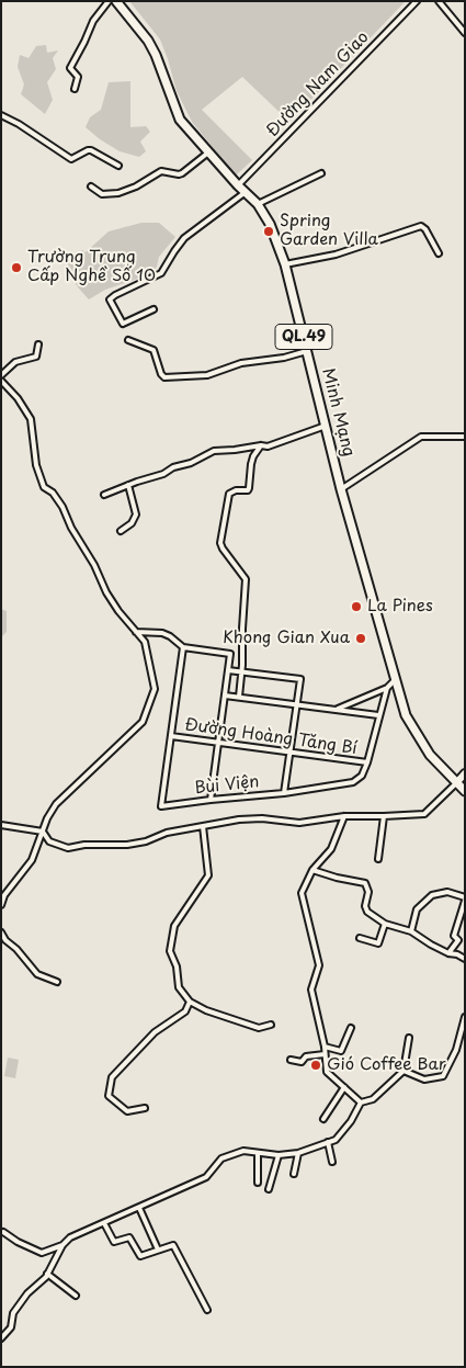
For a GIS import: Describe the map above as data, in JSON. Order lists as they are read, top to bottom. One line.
{"streets":{"highway":["QL.49","Minh Mạng"],"street":["Đường Nam Giao","Đường Hoàng Tăng Bí","Bùi Viện"]},"crossings":[["Đường Nam Giao","Minh Mạng"],["QL.49","Minh Mạng"],["Đường Hoàng Tăng Bí","Bùi Viện"]],"places":["Spring Garden Villa","Trường Trung Cấp Nghề Số 10","La Pines","Khong Gian Xua","Gió Coffee Bar"]}
